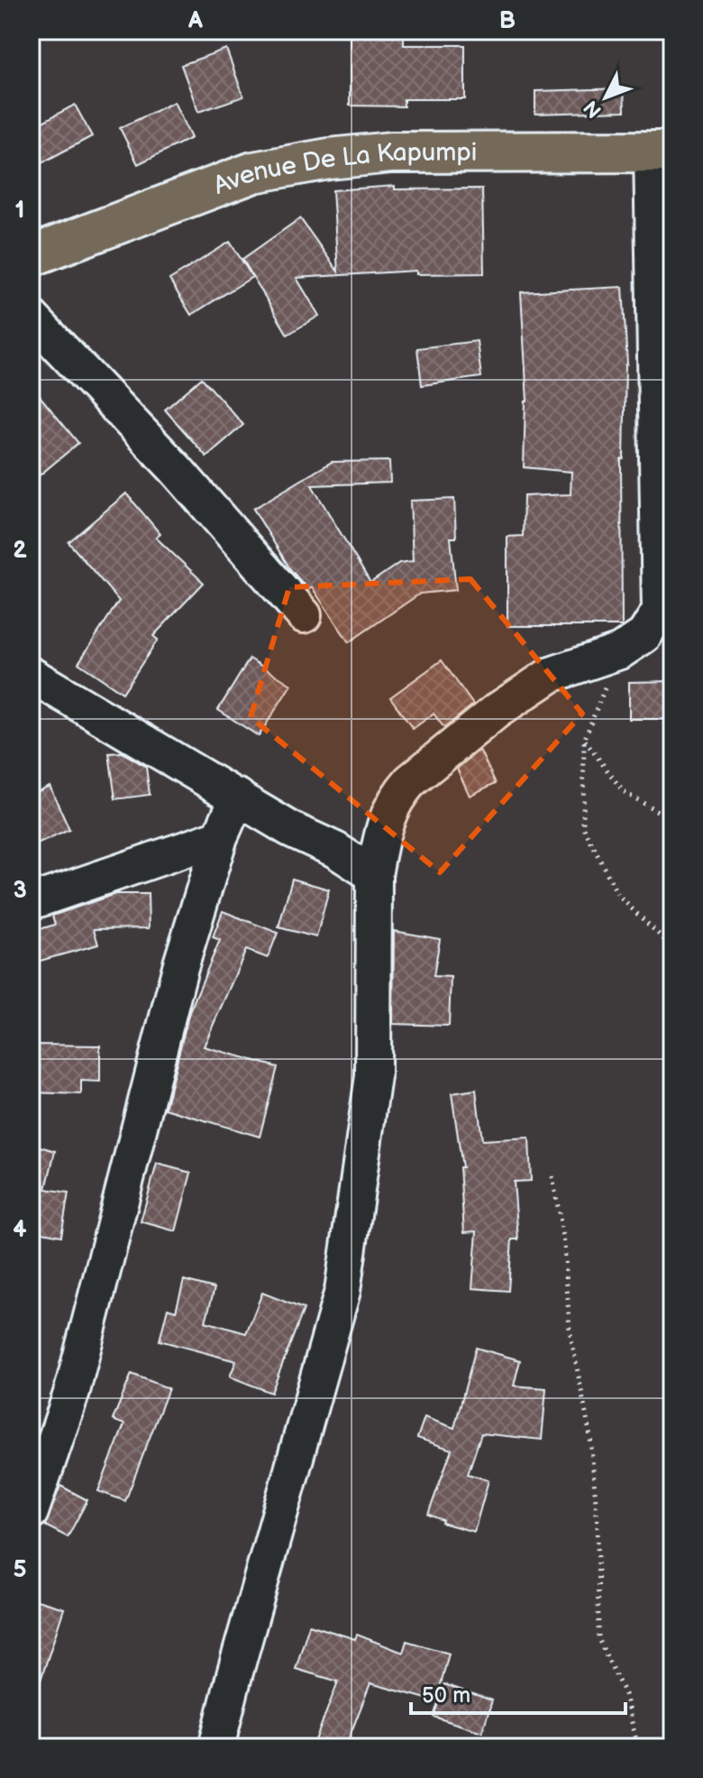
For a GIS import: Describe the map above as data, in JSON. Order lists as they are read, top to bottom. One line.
{"streets":{"main road":["Avenue De La Kapumpi"]},"scale_bar":"50 m","north":"bottom left","grid":{"columns":["A","B"],"rows":["1","2","3","4","5"]}}
